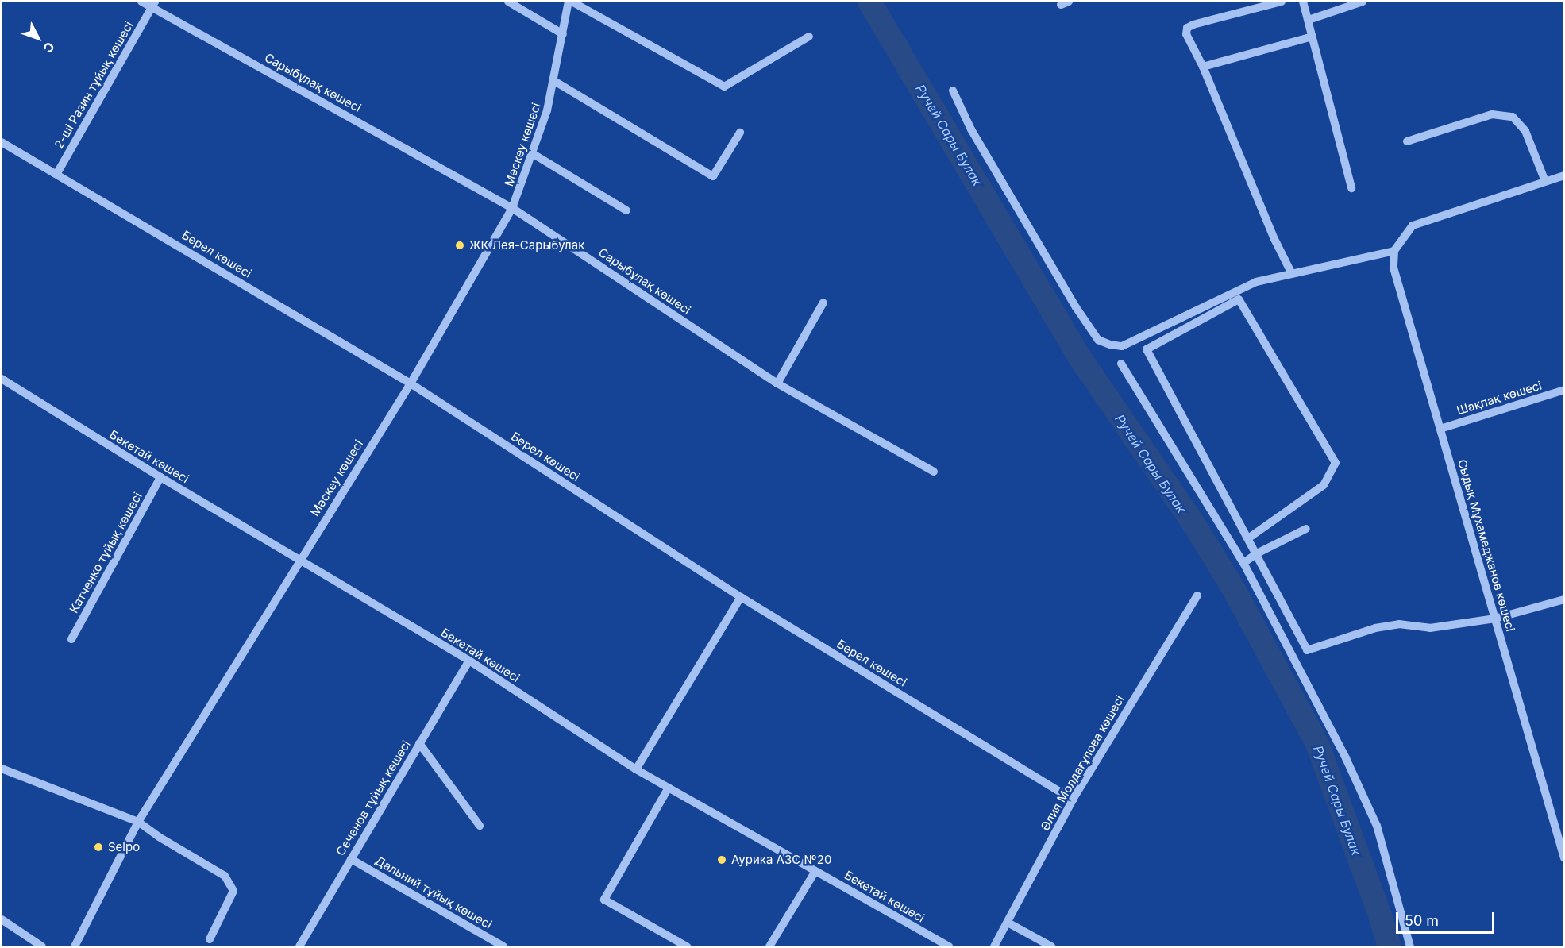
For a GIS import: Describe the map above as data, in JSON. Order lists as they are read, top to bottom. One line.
{"streets":{"street":["Сарыбұлақ көшесі","2-ші Разин тұйық көшесі","Мәскеу көшесі","Берел көшесі","Шақпақ көшесі","Бекетай көшесі","Сыдық Мұхамеджанов көшесі","Катченко тұйық көшесі","Әлия Молдағұлова көшесі","Сеченов тұйық көшесі","Дальний тұйық көшесі"]},"crossings":[["Сарыбұлақ көшесі","2-ші Разин тұйық көшесі"],["Сарыбұлақ көшесі","Мәскеу көшесі"],["2-ші Разин тұйық көшесі","Берел көшесі"],["Мәскеу көшесі","Берел көшесі"],["Мәскеу көшесі","Бекетай көшесі"],["Берел көшесі","Әлия Молдағұлова көшесі"],["Шақпақ көшесі","Сыдық Мұхамеджанов көшесі"],["Бекетай көшесі","Катченко тұйық көшесі"],["Бекетай көшесі","Сеченов тұйық көшесі"],["Сеченов тұйық көшесі","Дальний тұйық көшесі"]],"water":["Ручей Сары Булак"],"places":["ЖК Лея-Сарыбулак","Selpo","Аурика АЗС №20"],"scale_bar":"50 m","north":"bottom right"}
